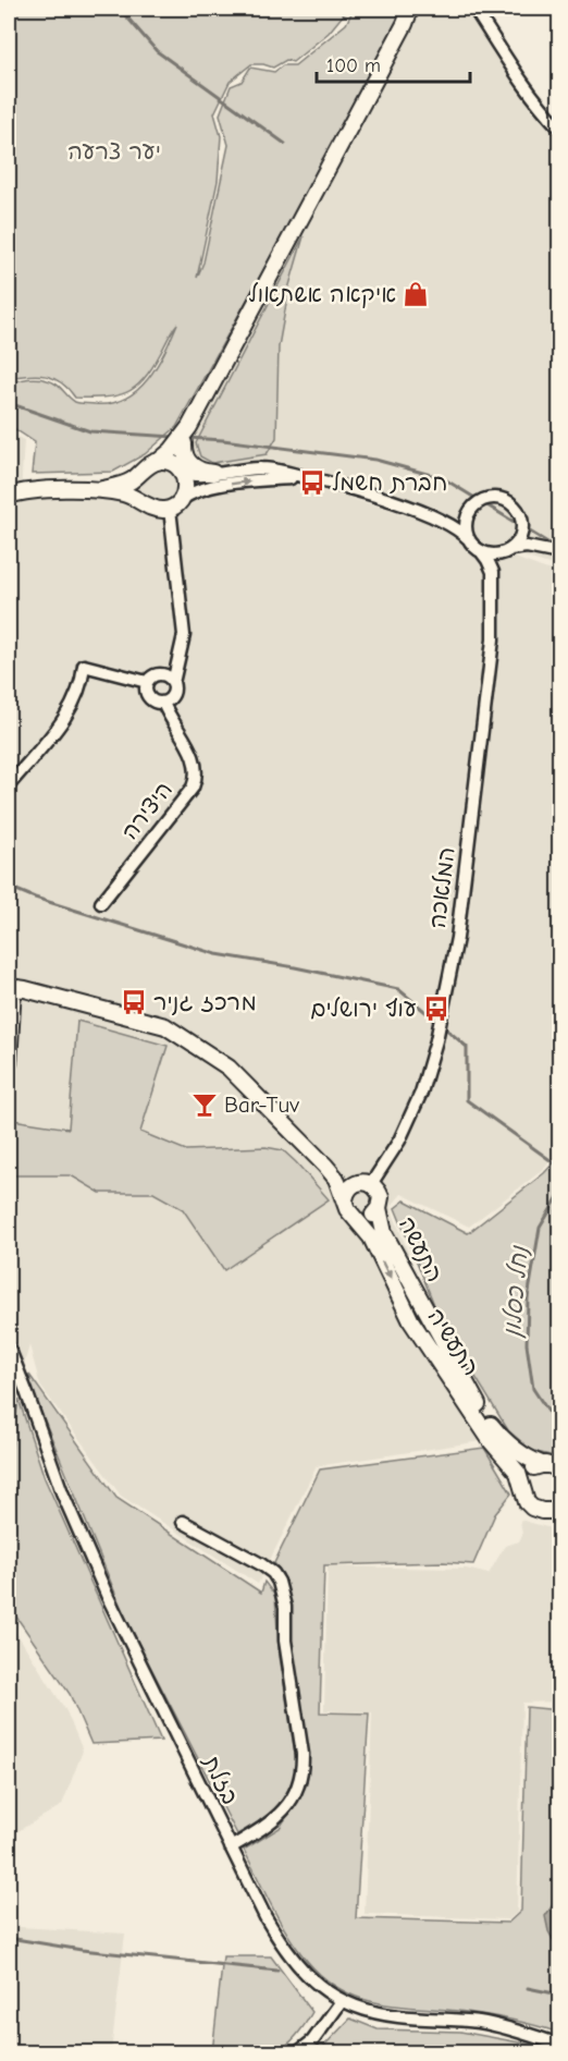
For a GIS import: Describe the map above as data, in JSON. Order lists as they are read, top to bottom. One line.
{"streets":{"street":["היצירה","המלאכה","התעשה","התעשיה","בזלת"]},"crossings":[["המלאכה","התעשה"],["המלאכה","התעשיה"],["התעשה","התעשיה"]],"one_way":["התעשיה"],"water":["נחל כסלון"],"parks":["יער צרעה"],"places":{"shop":["איקאה אשתאול"],"bus stop":["חברת חשמל","מרכז גניר","עוף ירושלים"],"bar":["Bar-Tuv"]},"scale_bar":"100 m"}
